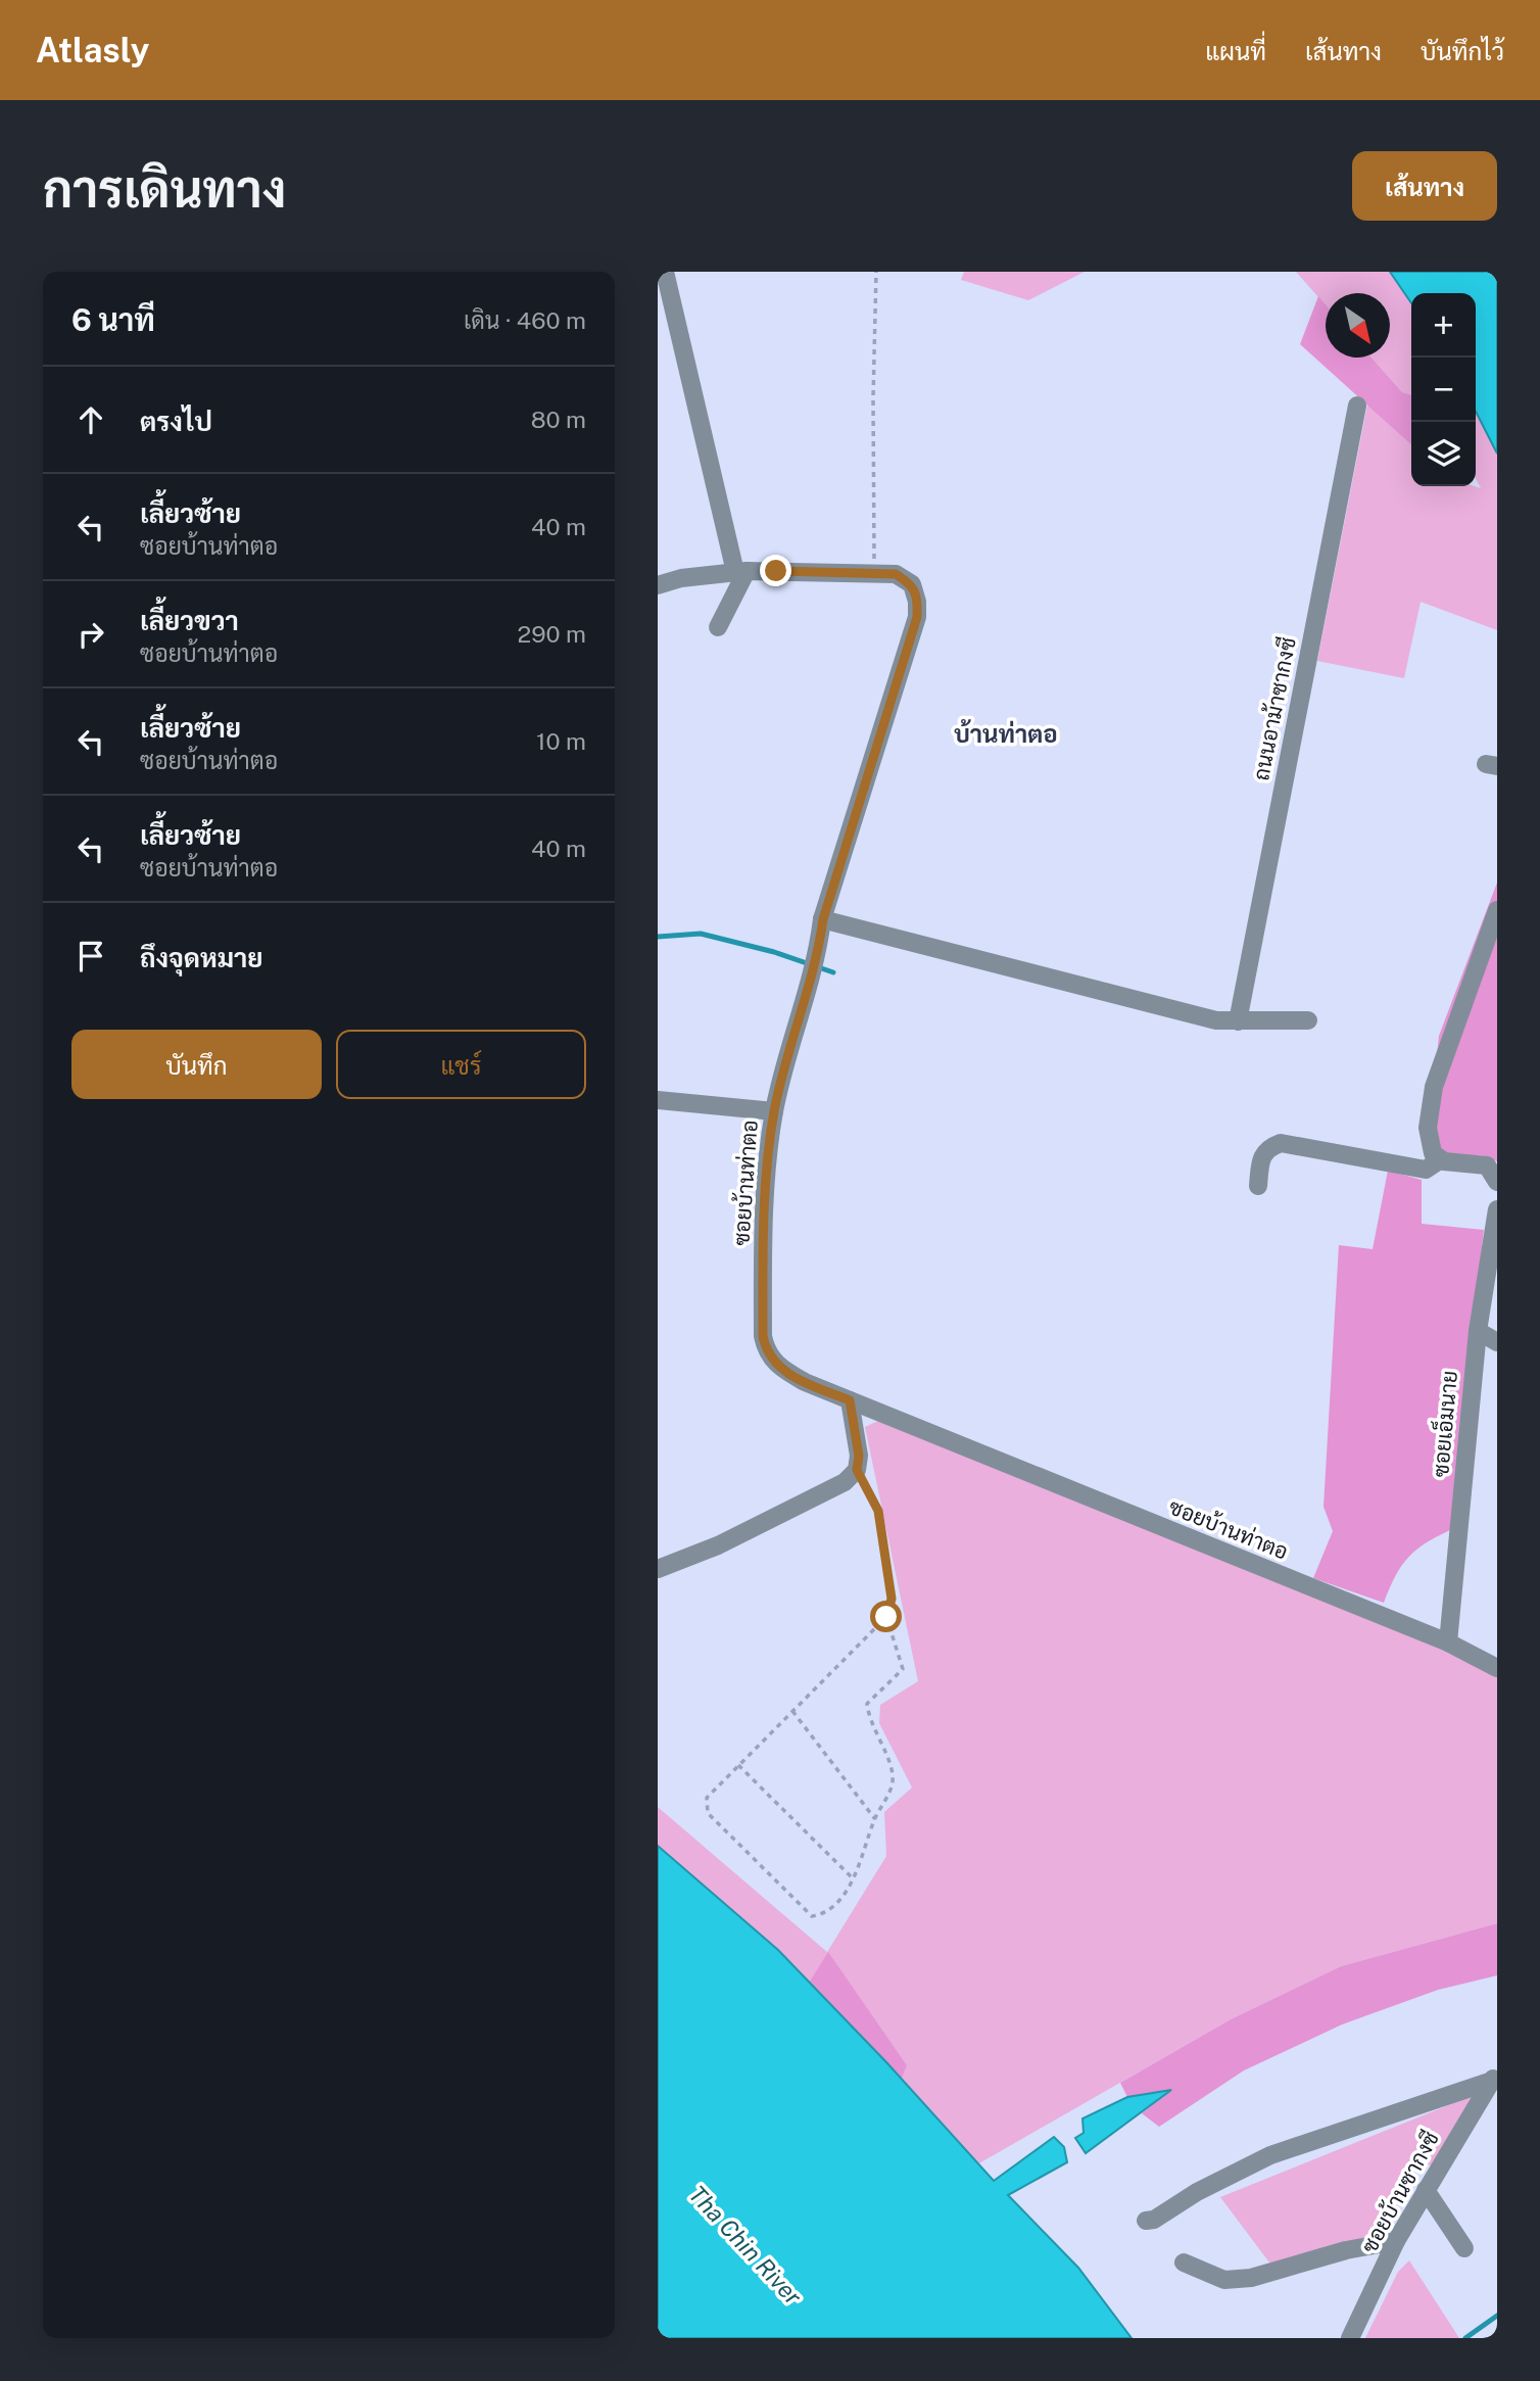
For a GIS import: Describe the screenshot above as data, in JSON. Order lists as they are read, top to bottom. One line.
{"streets":{"street":["ถนนอาม้าซากงซี","ซอยบ้านท่าตอ","ซอยเอ็มนาย","ซอยบ้านซากงซี"]},"crossings":[["ซอยบ้านท่าตอ","ซอยเอ็มนาย"]],"districts":["บ้านท่าตอ"],"water":["Tha Chin River"],"north":"bottom right","page":{"header":"Atlasly","nav":["แผนที่","เส้นทาง","บันทึกไว้"],"buttons":["เส้นทาง",["บันทึก","แชร์"]],"title":"การเดินทาง","heading":["6 นาที","เดิน · 460 m"],"map_buttons":["+","−"],"list":[["ตรงไป","80 m"],["เลี้ยวซ้าย","ซอยบ้านท่าตอ","40 m"],["เลี้ยวขวา","ซอยบ้านท่าตอ","290 m"],["เลี้ยวซ้าย","ซอยบ้านท่าตอ","10 m"],["เลี้ยวซ้าย","ซอยบ้านท่าตอ","40 m"],"ถึงจุดหมาย"]}}
